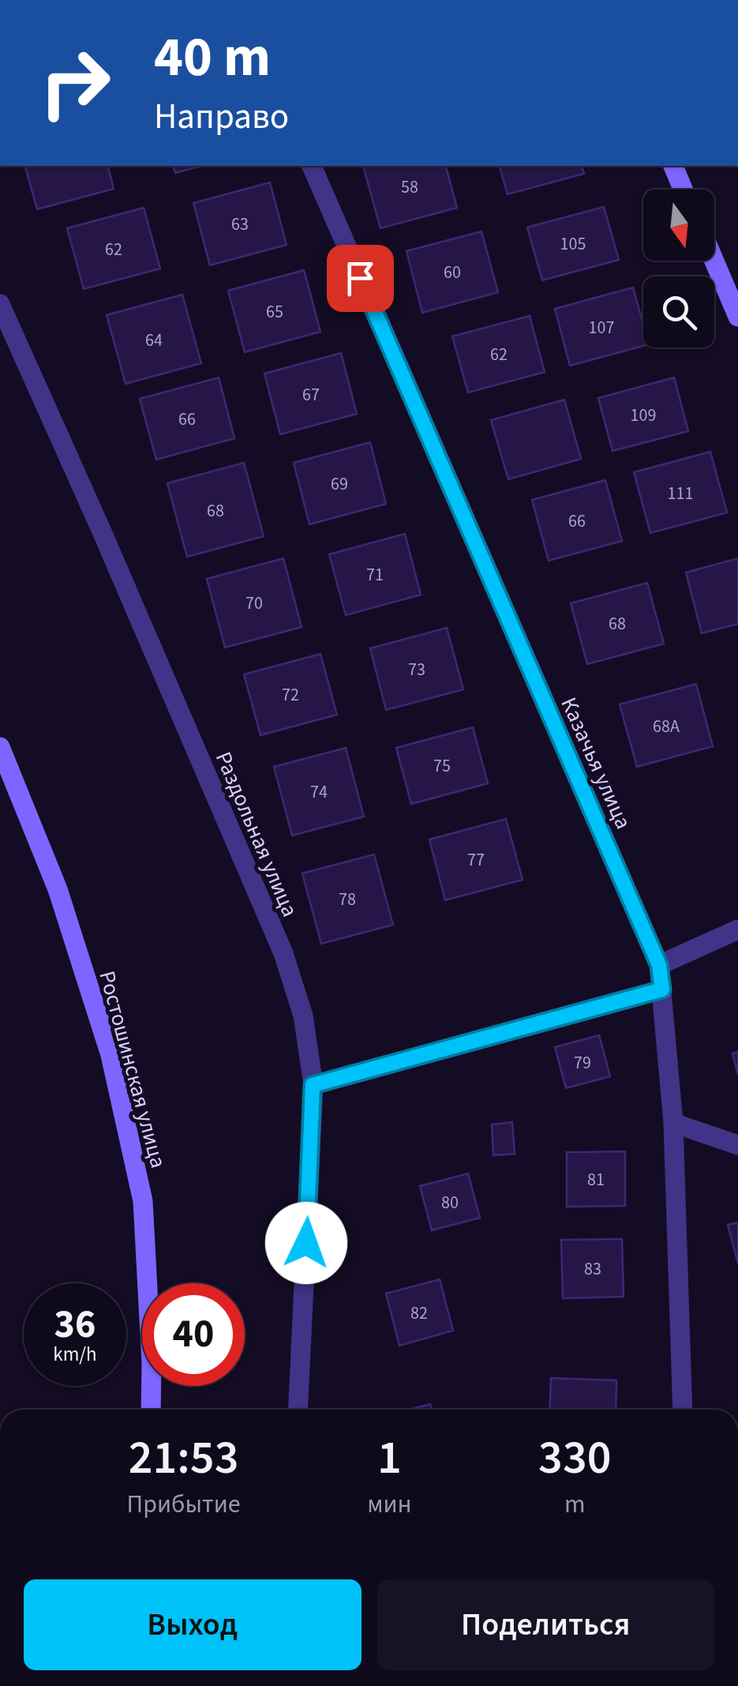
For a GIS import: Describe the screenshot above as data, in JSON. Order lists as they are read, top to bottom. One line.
{"streets":{"main road":["Ростошинская улица"],"street":["Казачья улица","Раздольная улица"]},"house_numbers":["58","63","105","62","60","65","107","64","62","67","109","66","69","111","68","66","71","70","68","73","72","68А","75","74","77","78","79","81","80","83","82"],"north":"bottom","page":{"turn":["40 m","Направо"],"speed":"36 km/h","limit":"40","eta":["21:53","Прибытие","1","мин","330","m"],"buttons":["Выход","Поделиться"]}}
